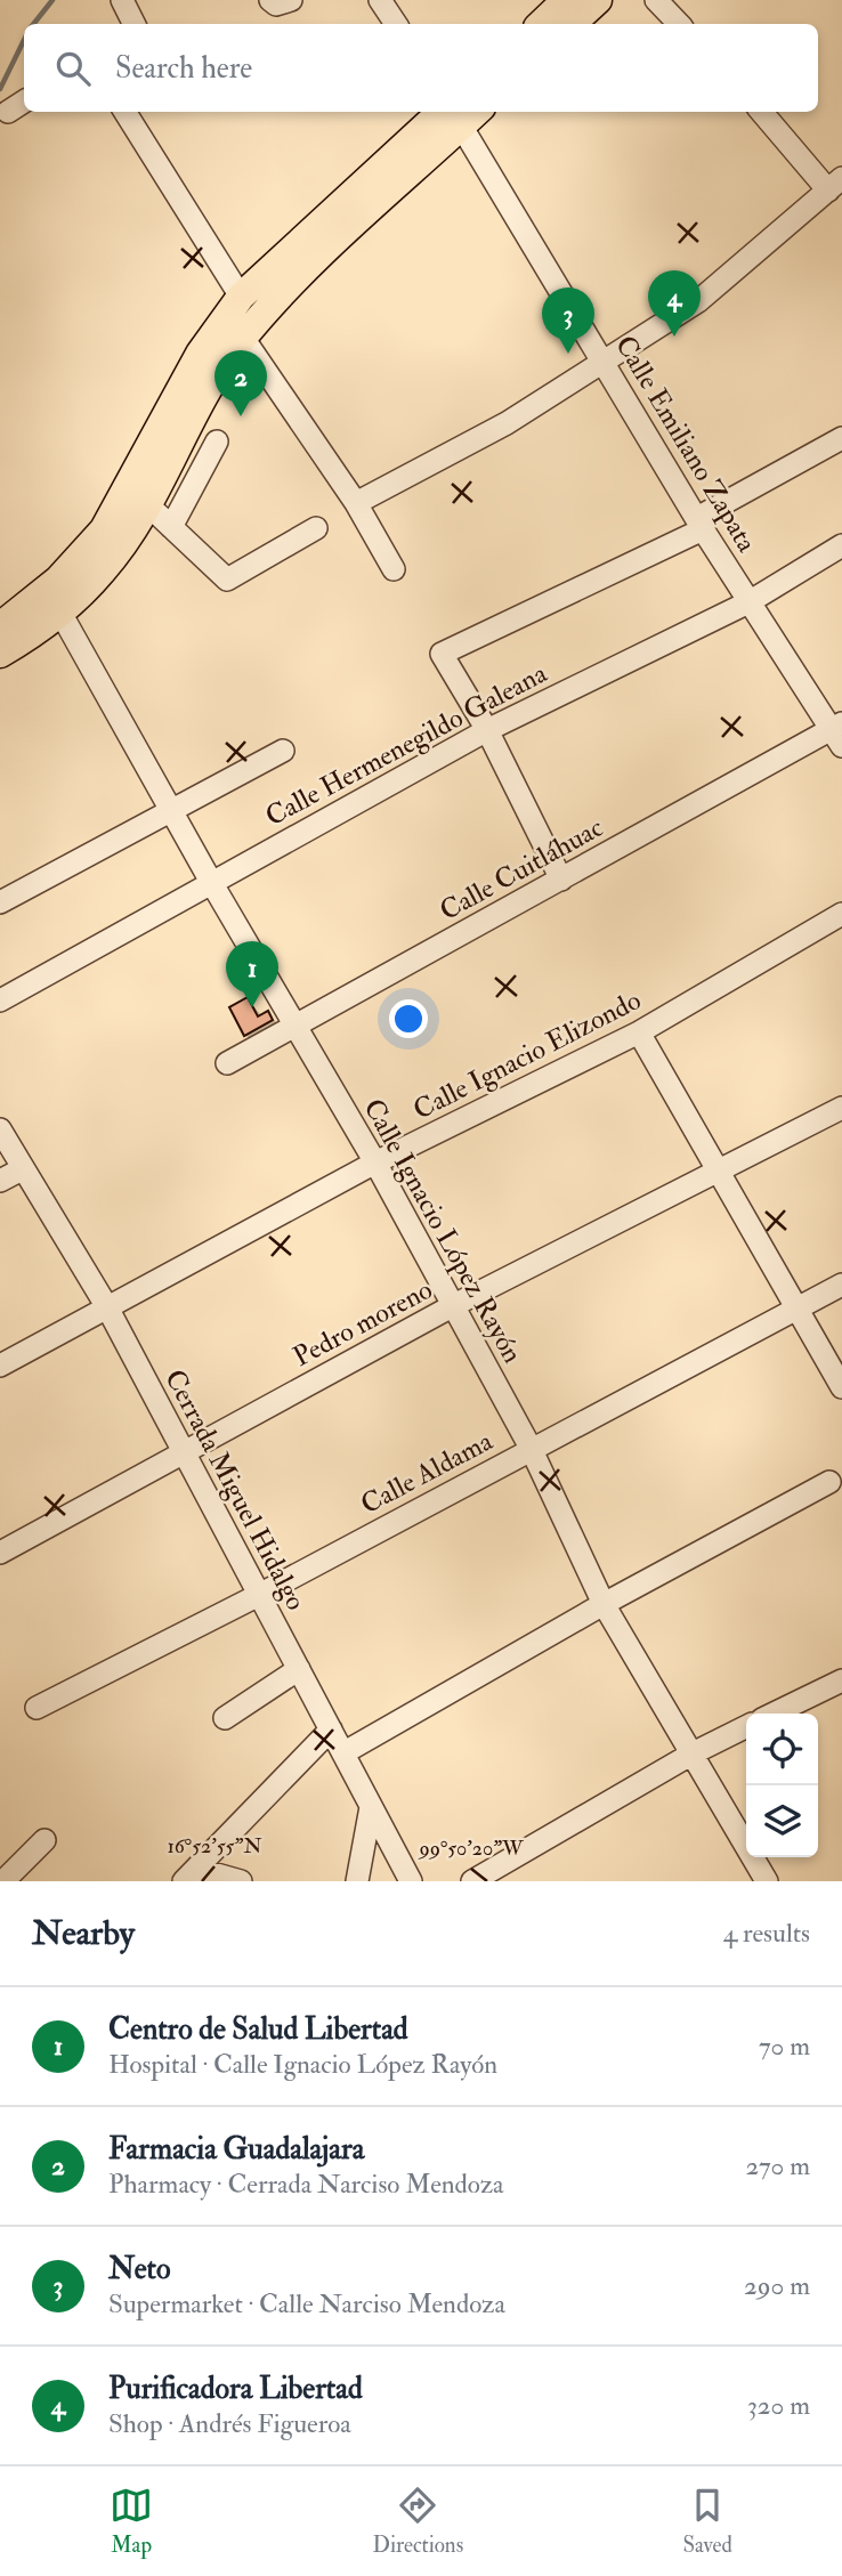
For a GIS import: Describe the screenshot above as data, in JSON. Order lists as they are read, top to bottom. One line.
{"streets":{"street":["Calle Emiliano Zapata","Calle Hermenegildo Galeana","Calle Cuitláhuac","Calle Ignacio Elizondo","Calle Ignacio López Rayón","Pedro moreno","Calle Aldama","Cerrada Miguel Hidalgo"]},"crossings":[["Calle Emiliano Zapata","Calle Hermenegildo Galeana"],["Calle Emiliano Zapata","Calle Cuitláhuac"],["Calle Hermenegildo Galeana","Calle Ignacio López Rayón"],["Calle Cuitláhuac","Calle Ignacio López Rayón"],["Calle Ignacio Elizondo","Calle Ignacio López Rayón"],["Calle Ignacio Elizondo","Cerrada Miguel Hidalgo"],["Calle Ignacio López Rayón","Pedro moreno"],["Calle Ignacio López Rayón","Calle Aldama"],["Pedro moreno","Cerrada Miguel Hidalgo"],["Calle Aldama","Cerrada Miguel Hidalgo"]],"page":{"search":"Search here","pins":["4","3","2","1"],"heading":["Nearby","4 results"],"list":[{"mark":"1","name":"Centro de Salud Libertad","note":"Hospital · Calle Ignacio López Rayón","value":"70 m"},{"mark":"2","name":"Farmacia Guadalajara","note":"Pharmacy · Cerrada Narciso Mendoza","value":"270 m"},{"mark":"3","name":"Neto","note":"Supermarket · Calle Narciso Mendoza","value":"290 m"},{"mark":"4","name":"Purificadora Libertad","note":"Shop · Andrés Figueroa","value":"320 m"}],"nav":["Map","Directions","Saved"]},"coordinates":["16°52'55\"N","99°50'20\"W"]}
